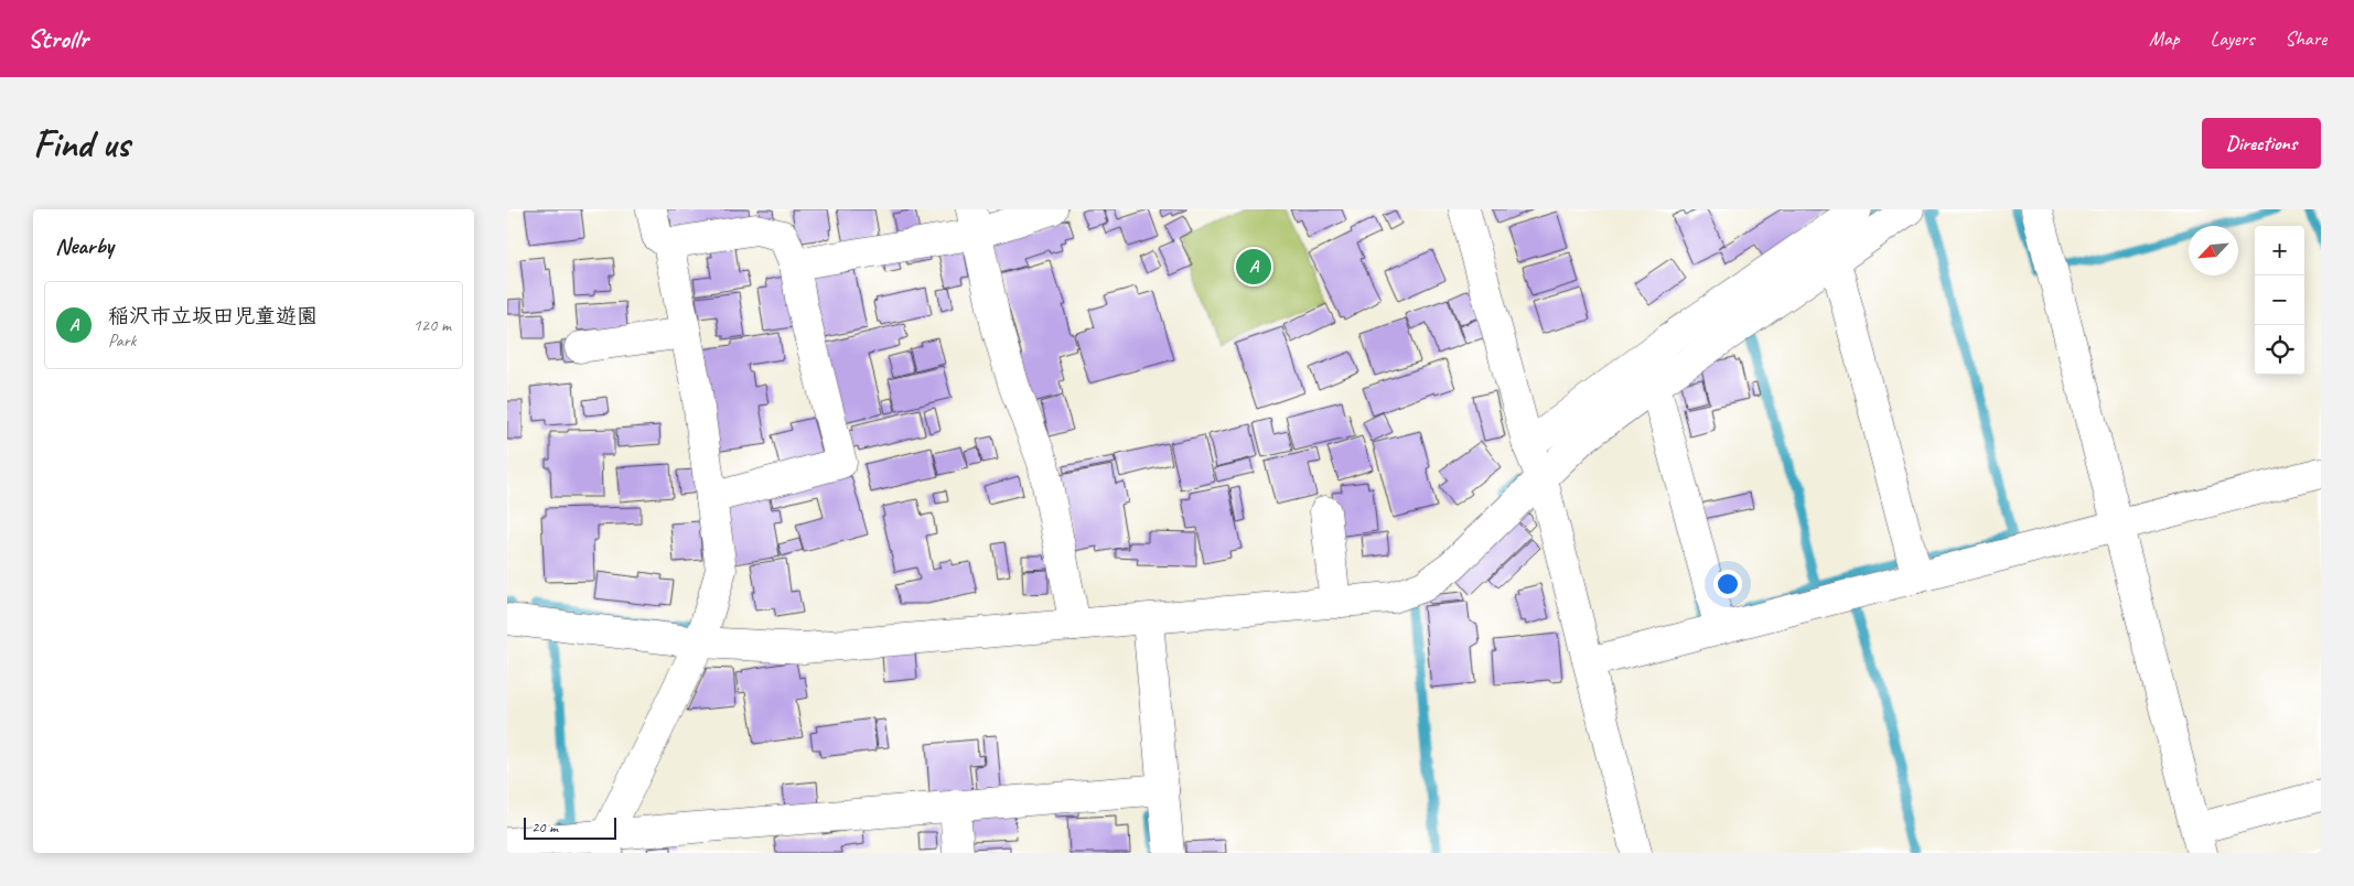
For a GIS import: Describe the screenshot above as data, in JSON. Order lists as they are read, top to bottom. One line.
{"scale_bar":"20 m","north":"bottom left","page":{"header":"Strollr","nav":["Map","Layers","Share"],"buttons":"Directions","title":"Find us","heading":"Nearby","map_buttons":["+","−"],"pins":"A","list":[{"mark":"A","name":"稲沢市立坂田児童遊園","note":"Park","value":"120 m"}],"scale":"20 m"}}
